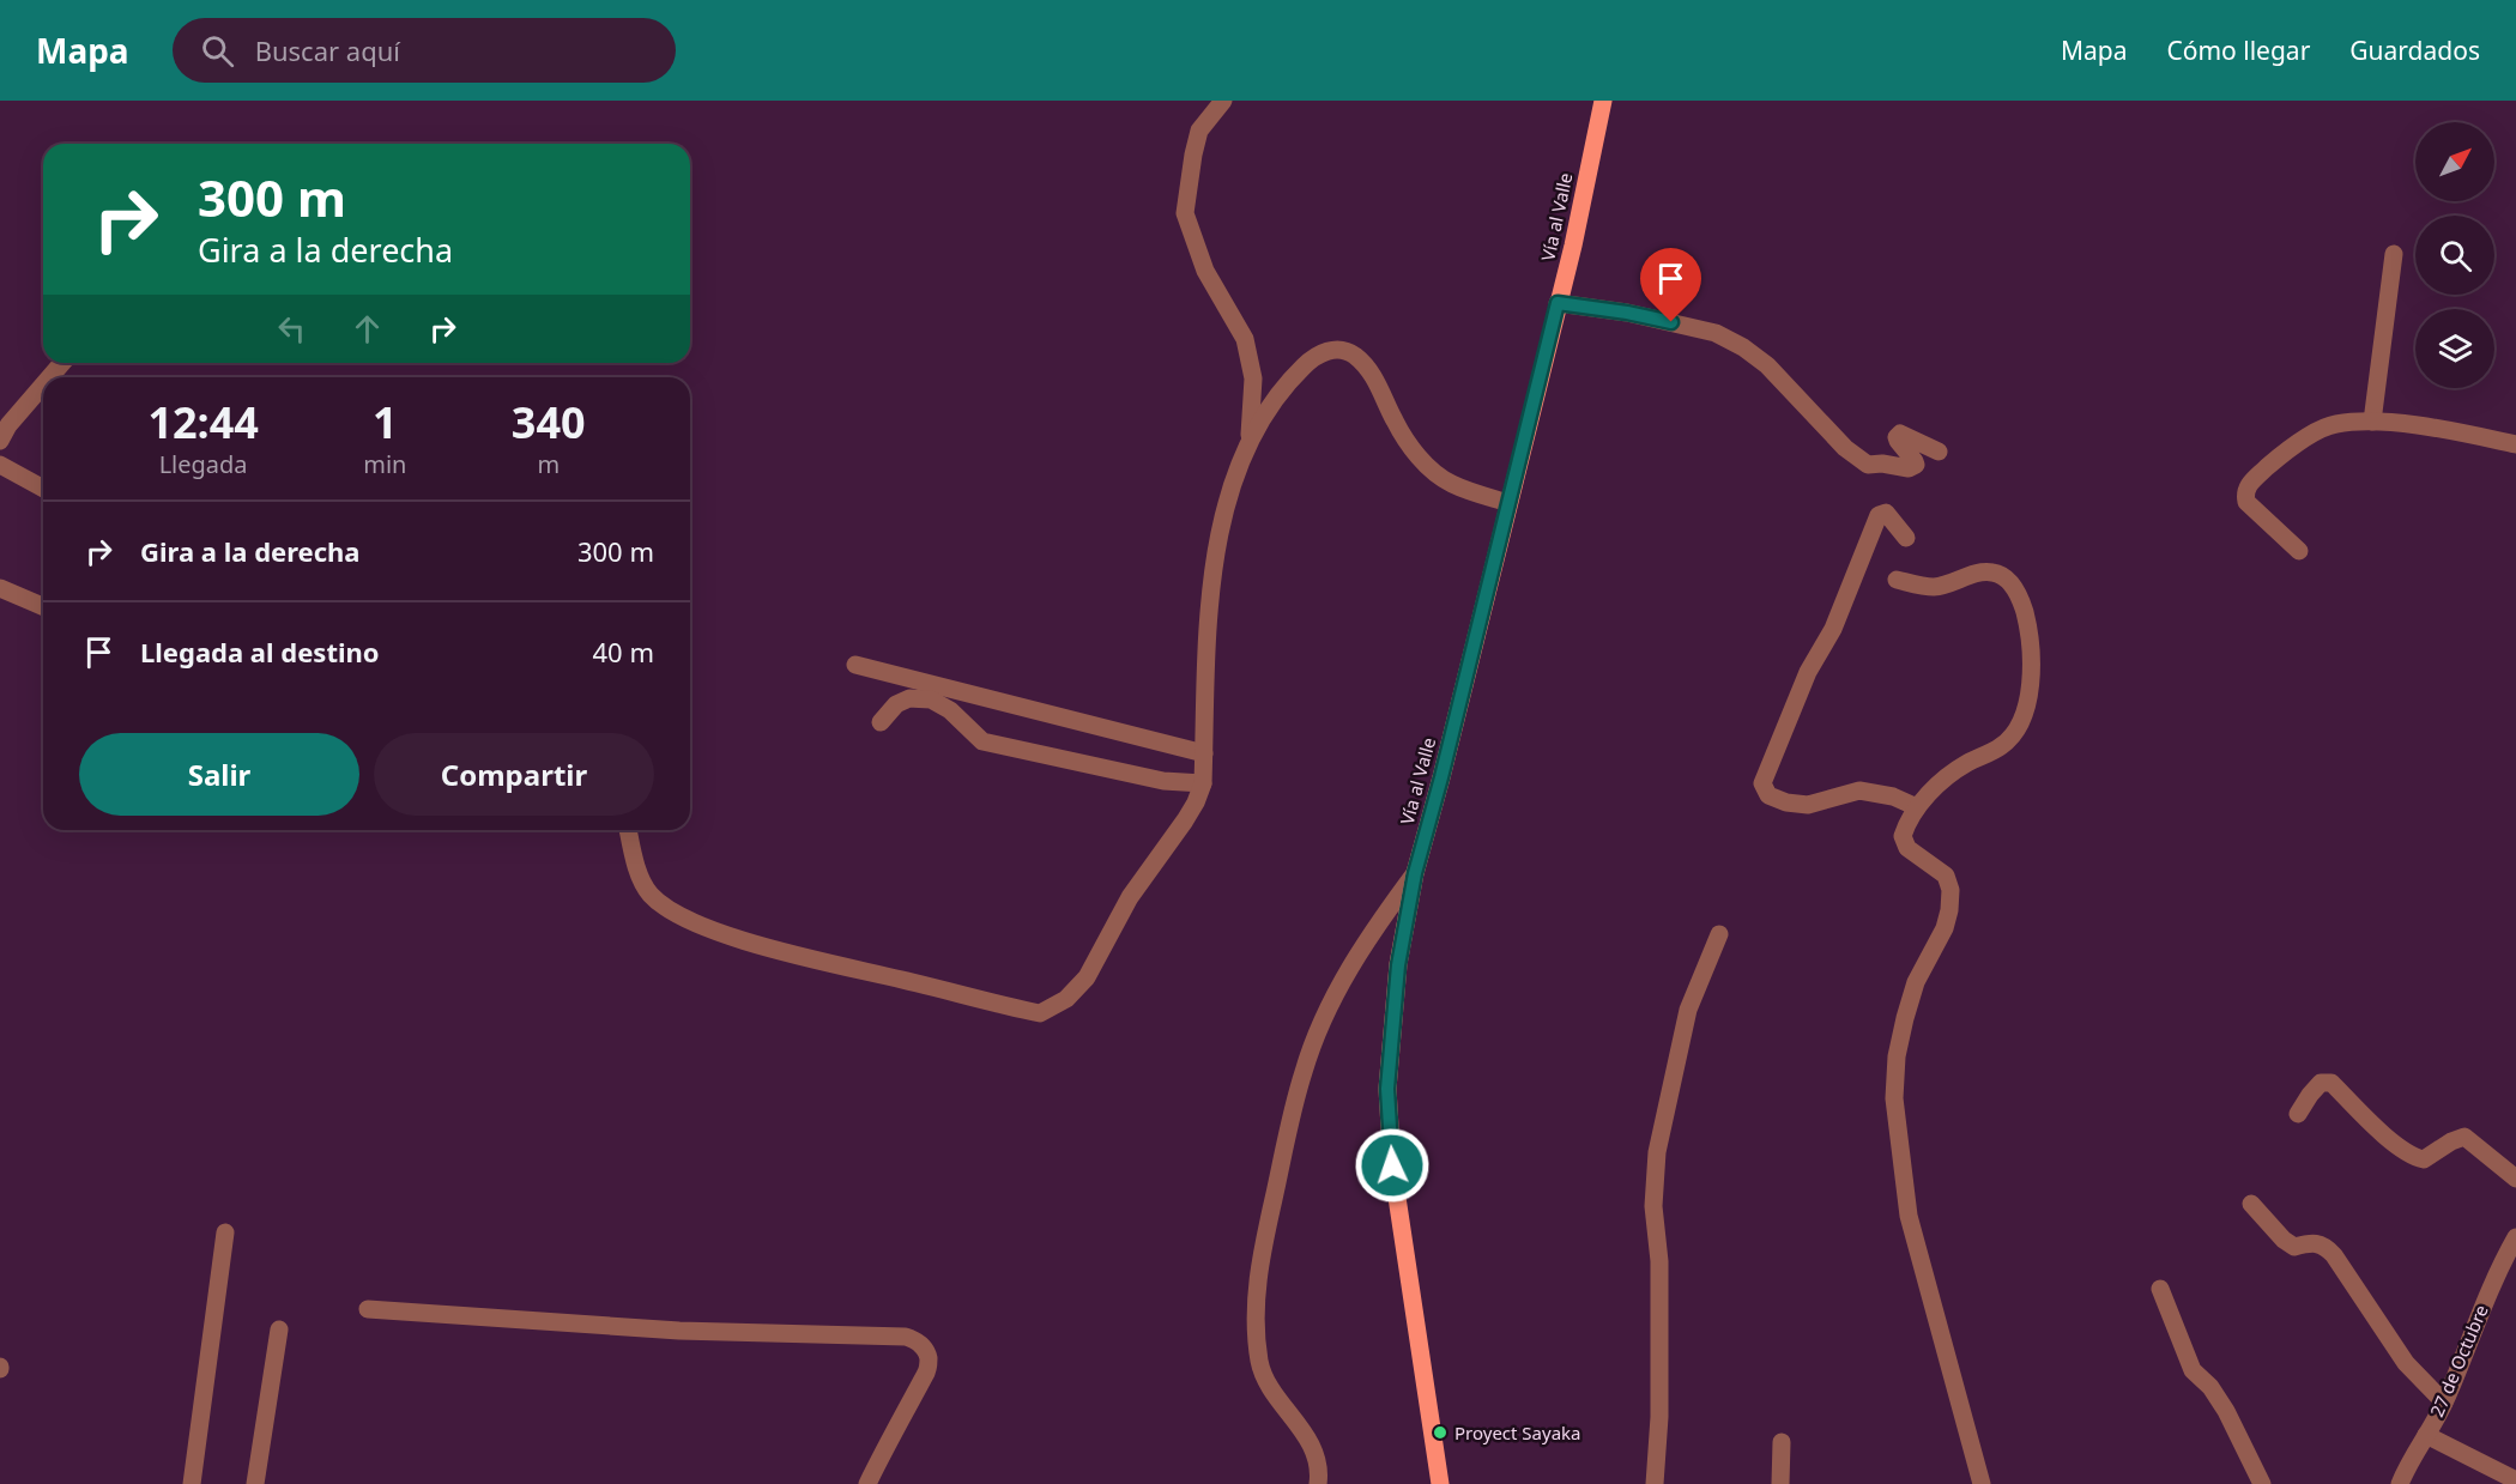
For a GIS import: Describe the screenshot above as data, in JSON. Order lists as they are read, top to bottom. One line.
{"streets":{"main road":["Vía al Valle"],"street":["27 de Octubre"]},"places":["Proyect Sayaka"],"north":"top right","page":{"header":"Mapa","search":"Buscar aquí","nav":["Mapa","Cómo llegar","Guardados"],"turn":["300 m","Gira a la derecha"],"eta":["12:44","Llegada","1","min","340","m"],"list":[{"name":"Gira a la derecha","value":"300 m"},{"name":"Llegada al destino","value":"40 m"}],"buttons":["Salir","Compartir"]}}
